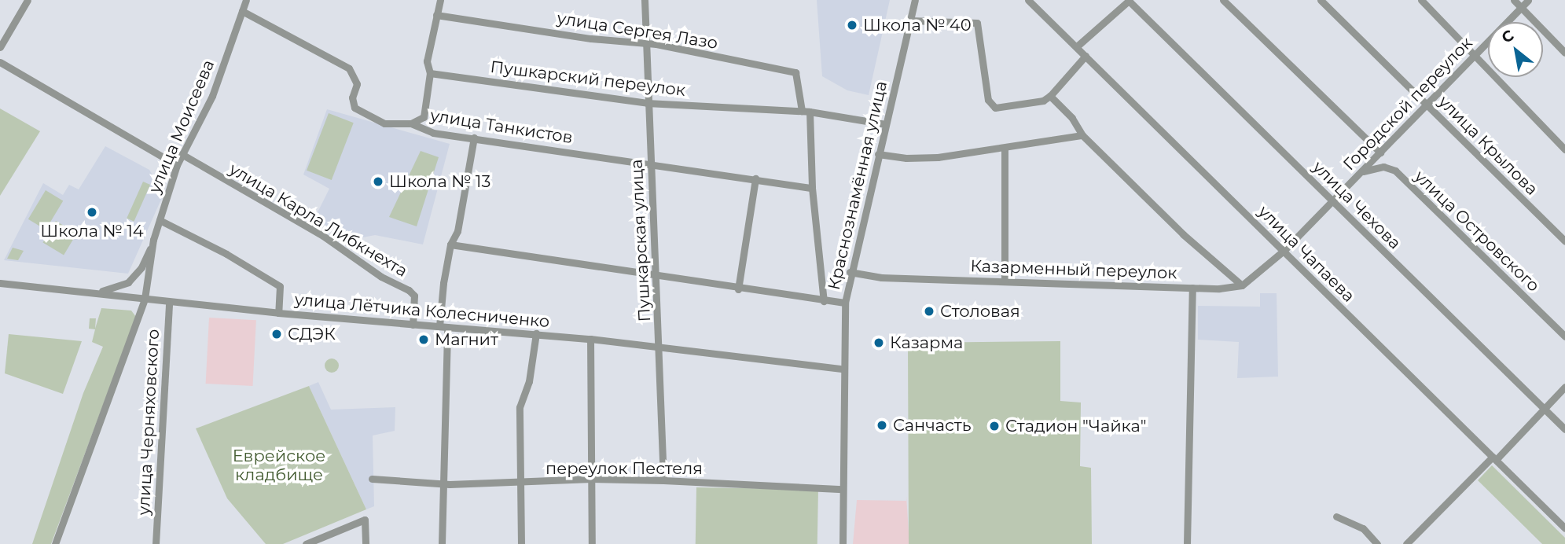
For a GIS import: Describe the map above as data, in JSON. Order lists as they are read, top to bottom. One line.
{"streets":{"street":["улица Сергея Лазо","Пушкарский переулок","Городской переулок","улица Моисеева","улица Танкистов","улица Крылова","Краснознамённая улица","улица Чехова","улица Карла Либкнехта","улица Островского","Пушкарская улица","улица Чапаева","Казарменный переулок","улица Лётчика Колесниченко","улица Черняховского","переулок Пестеля"]},"crossings":[["улица Сергея Лазо","Пушкарский переулок"],["улица Сергея Лазо","Пушкарская улица"],["Пушкарский переулок","Краснознамённая улица"],["Пушкарский переулок","Пушкарская улица"],["Городской переулок","улица Крылова"],["Городской переулок","улица Чехова"],["Городской переулок","улица Островского"],["Городской переулок","улица Чапаева"],["улица Моисеева","улица Танкистов"],["улица Моисеева","улица Карла Либкнехта"],["улица Моисеева","улица Лётчика Колесниченко"],["улица Танкистов","Пушкарская улица"],["Краснознамённая улица","Казарменный переулок"],["Краснознамённая улица","улица Лётчика Колесниченко"],["Краснознамённая улица","переулок Пестеля"],["улица Карла Либкнехта","улица Лётчика Колесниченко"],["Пушкарская улица","улица Лётчика Колесниченко"],["Пушкарская улица","переулок Пестеля"],["улица Лётчика Колесниченко","улица Черняховского"]],"parks":["Еврейское кладбище"],"places":["Школа № 40","Школа № 13","Школа № 14","Столовая","СДЭК","Магнит","Казарма","Санчасть","Стадион \"Чайка\""],"north":"top left"}
